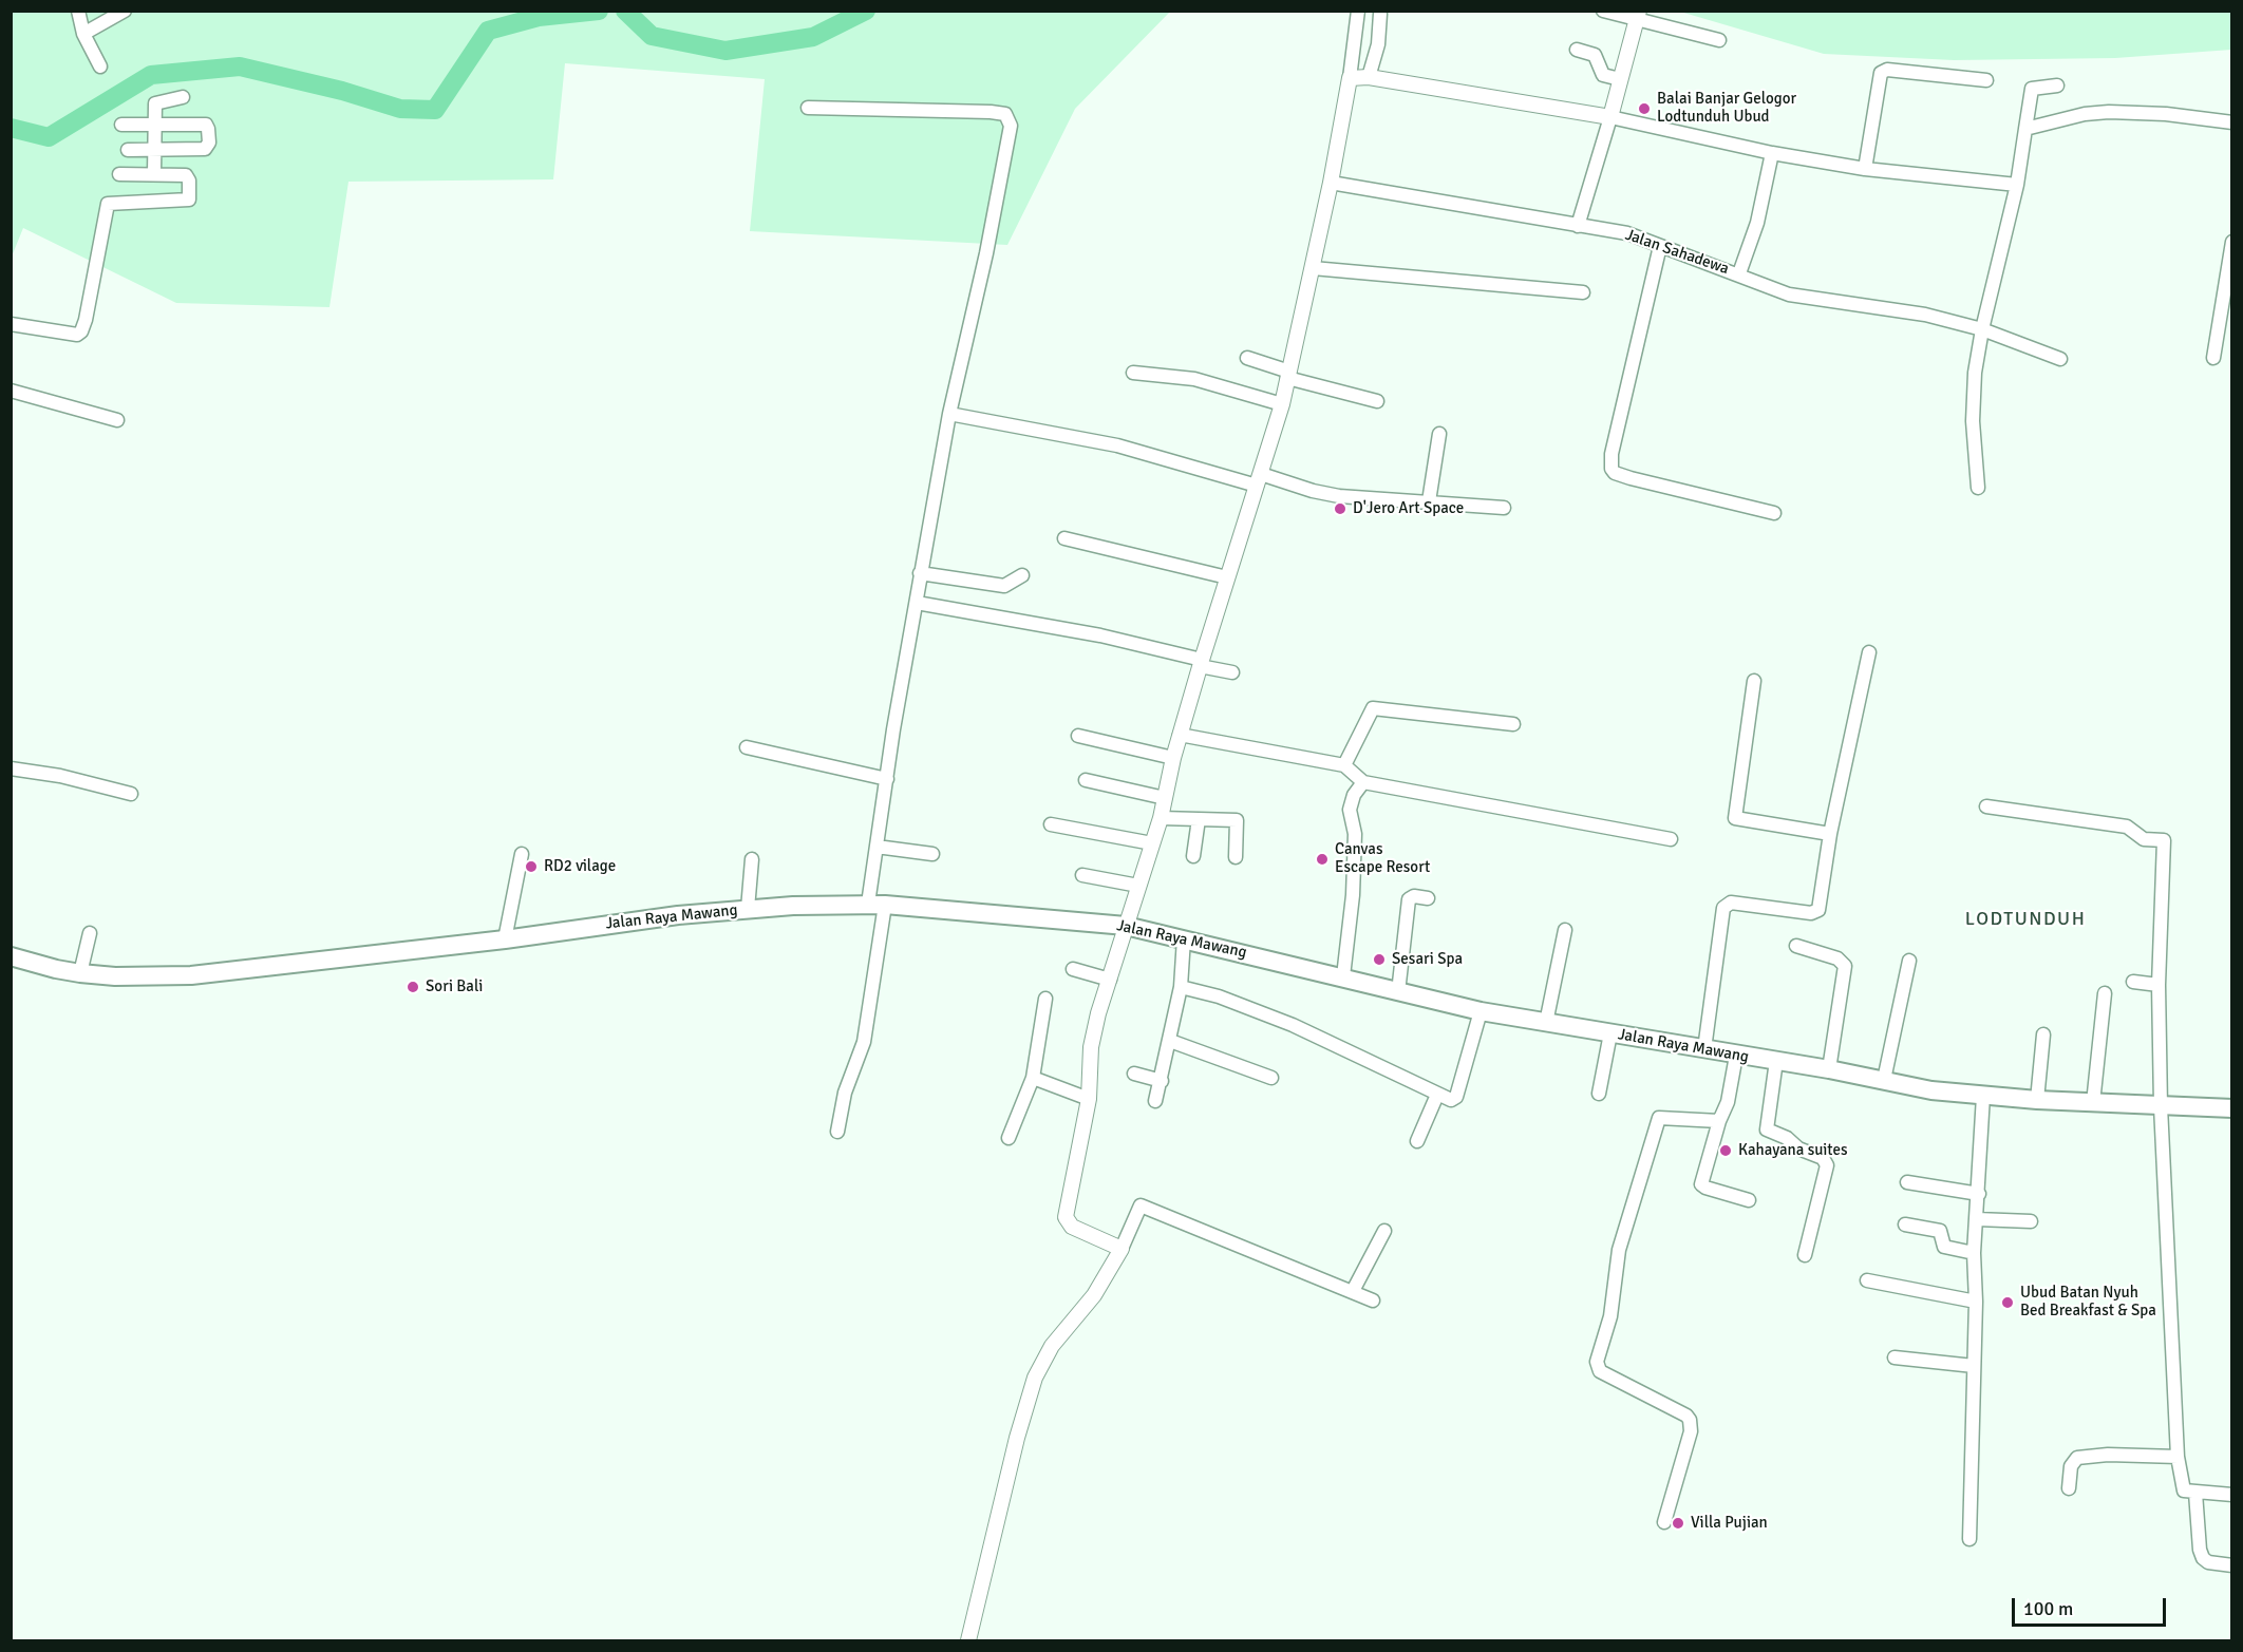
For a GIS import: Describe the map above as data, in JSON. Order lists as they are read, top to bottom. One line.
{"streets":{"main road":["Jalan Raya Mawang"],"street":["Jalan Sahadewa"]},"districts":["LODTUNDUH"],"places":["Balai Banjar Gelogor Lodtunduh Ubud","D'Jero Art Space","Canvas Escape Resort","RD2 vilage","Sesari Spa","Sori Bali","Kahayana suites","Ubud Batan Nyuh Bed Breakfast & Spa","Villa Pujian"],"scale_bar":"100 m"}
